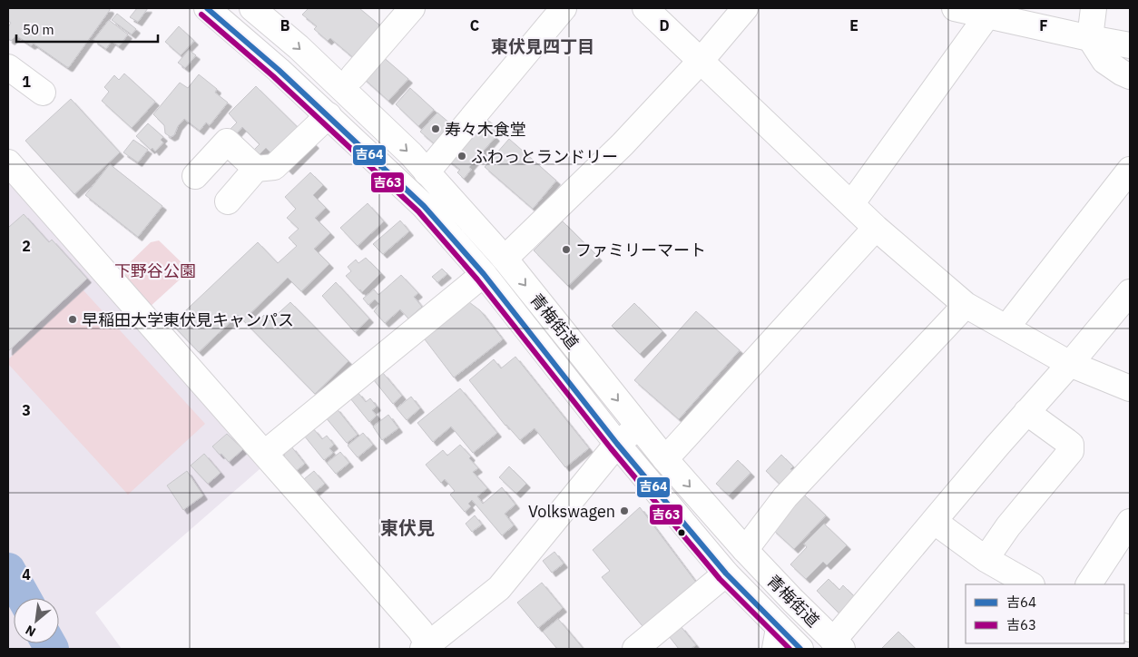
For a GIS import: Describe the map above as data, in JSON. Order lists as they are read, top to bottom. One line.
{"streets":{"street":["青梅街道"]},"districts":["東伏見四丁目","東伏見"],"parks":["下野谷公園"],"places":["寿々木食堂","ふわっとランドリー","ファミリーマート","早稲田大学東伏見キャンパス","Volkswagen"],"lines":["transit line 吉64","transit line 吉63"],"legend":["吉64","吉63"],"scale_bar":"50 m","north":"bottom left","grid":{"columns":["B","C","D","E","F"],"rows":["1","2","3","4"]}}
